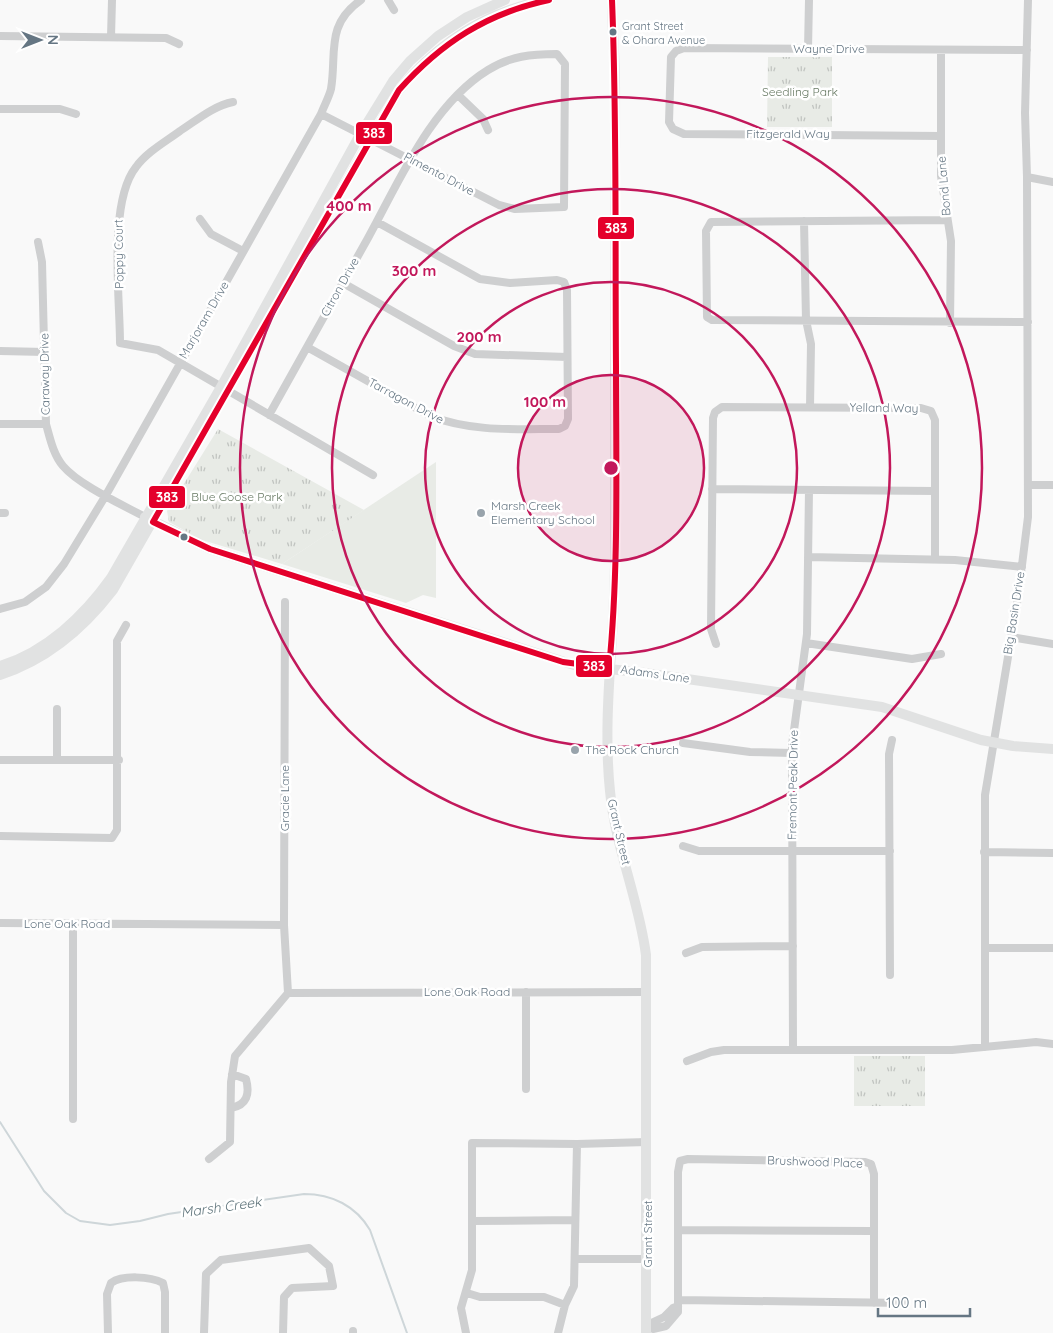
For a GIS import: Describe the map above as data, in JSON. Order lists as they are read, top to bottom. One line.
{"streets":{"street":["Wayne Drive","Fitzgerald Way","Pimento Drive","Bond Lane","Poppy Court","Citron Drive","Marjoram Drive","Caraway Drive","Tarragon Drive","Yelland Way","Big Basin Drive","Adams Lane","Fremont Peak Drive","Gracie Lane","Grant Street","Lone Oak Road","Brushwood Place"]},"crossings":[["Wayne Drive","Fitzgerald Way"],["Wayne Drive","Bond Lane"],["Wayne Drive","Big Basin Drive"],["Fitzgerald Way","Bond Lane"],["Pimento Drive","Citron Drive"],["Pimento Drive","Marjoram Drive"],["Poppy Court","Marjoram Drive"],["Citron Drive","Tarragon Drive"],["Marjoram Drive","Caraway Drive"],["Caraway Drive","Adams Lane"],["Big Basin Drive","Adams Lane"],["Adams Lane","Fremont Peak Drive"],["Adams Lane","Grant Street"],["Gracie Lane","Lone Oak Road"],["Grant Street","Lone Oak Road"]],"water":["Marsh Creek"],"parks":["Seedling Park","Blue Goose Park"],"places":["Grant Street & Ohara Avenue","Marsh Creek Elementary School","The Rock Church"],"lines":["transit line 383"],"scale_bar":"100 m","north":"right","rings":["400 m","300 m","200 m","100 m"]}
